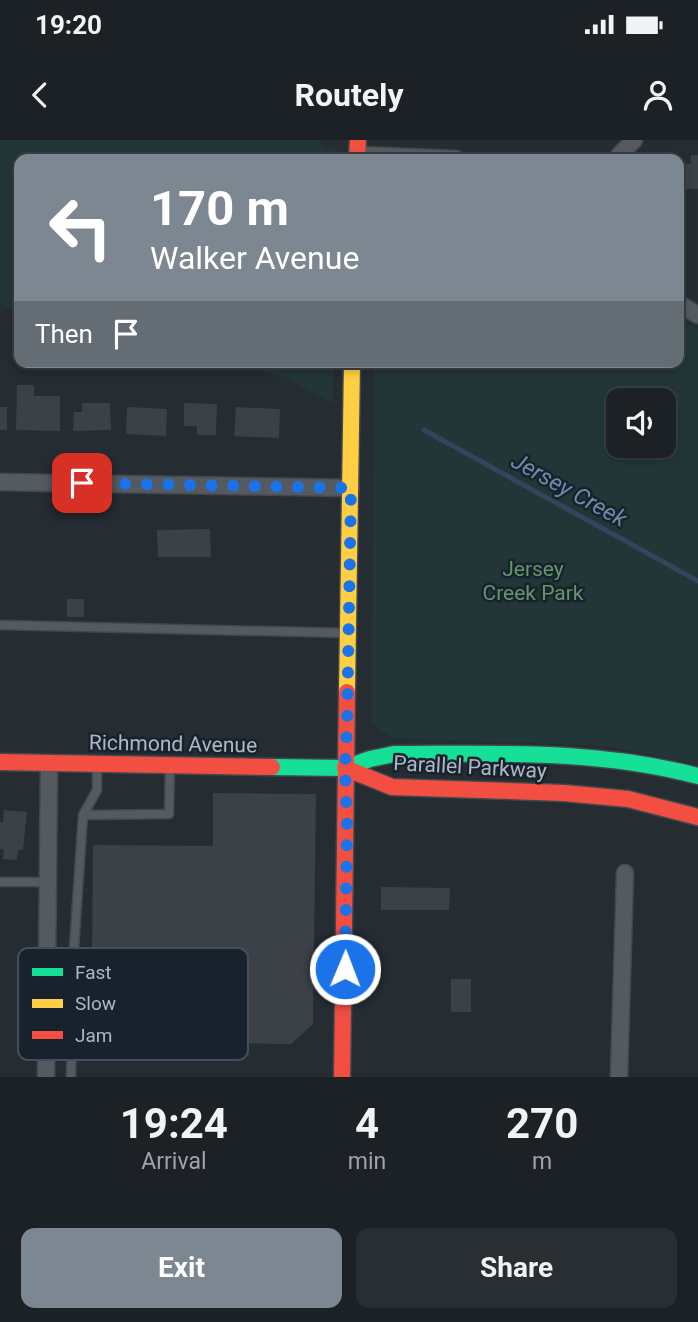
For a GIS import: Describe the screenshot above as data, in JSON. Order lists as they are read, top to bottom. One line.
{"streets":{"street":["Richmond Avenue","Parallel Parkway"]},"crossings":[["Richmond Avenue","Parallel Parkway"]],"water":["Jersey Creek"],"parks":["Jersey Creek Park"],"legend":["Fast","Slow","Jam"],"page":{"status":"19:20","header":"Routely","turn":["170 m","Walker Avenue"],"then":"Then","eta":["19:24","Arrival","4","min","270","m"],"buttons":["Exit","Share"]}}
